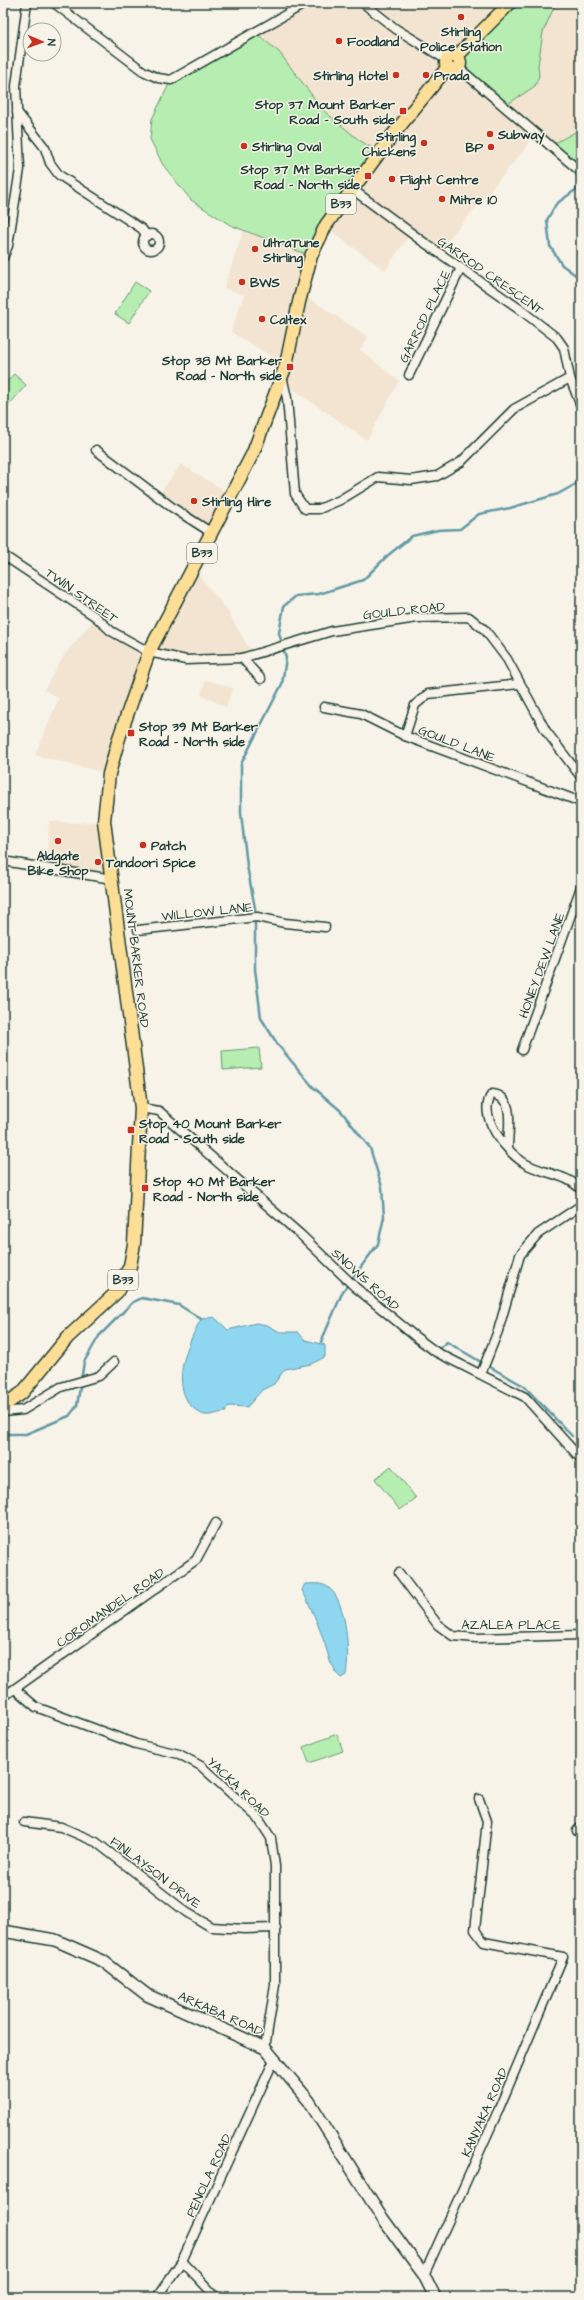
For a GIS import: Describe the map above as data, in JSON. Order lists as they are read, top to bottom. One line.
{"streets":{"main road":["B33","MOUNT BARKER ROAD"],"street":["GARROD CRESCENT","GARROD PLACE","TWIN STREET","GOULD ROAD","GOULD LANE","WILLOW LANE","HONEY DEW LANE","SNOWS ROAD","COROMANDEL ROAD","AZALEA PLACE","YACKA ROAD","FINLAYSON DRIVE","ARKABA ROAD","KANYAKA ROAD","PENOLA ROAD"]},"crossings":[["GARROD CRESCENT","GARROD PLACE"],["GARROD CRESCENT","MOUNT BARKER ROAD"],["TWIN STREET","GOULD ROAD"],["TWIN STREET","MOUNT BARKER ROAD"],["GOULD ROAD","MOUNT BARKER ROAD"],["MOUNT BARKER ROAD","SNOWS ROAD"],["COROMANDEL ROAD","YACKA ROAD"],["YACKA ROAD","FINLAYSON DRIVE"],["YACKA ROAD","ARKABA ROAD"],["ARKABA ROAD","KANYAKA ROAD"],["ARKABA ROAD","PENOLA ROAD"]],"places":{"other":["Stirling Police Station","Foodland","Stirling Hotel","Prada","Subway","Stirling Chickens","Stirling Oval","BP","Flight Centre","Mitre 10","UltraTune Stirling","BWS","Caltex","Stirling Hire","Aldgate Bike Shop","Patch","Tandoori Spice"],"transit":["Stop 37 Mount Barker Road - South side","Stop 37 Mt Barker Road - North side","Stop 38 Mt Barker Road - North side","Stop 39 Mt Barker Road - North side","Stop 40 Mount Barker Road - South side","Stop 40 Mt Barker Road - North side"]},"north":"right"}
